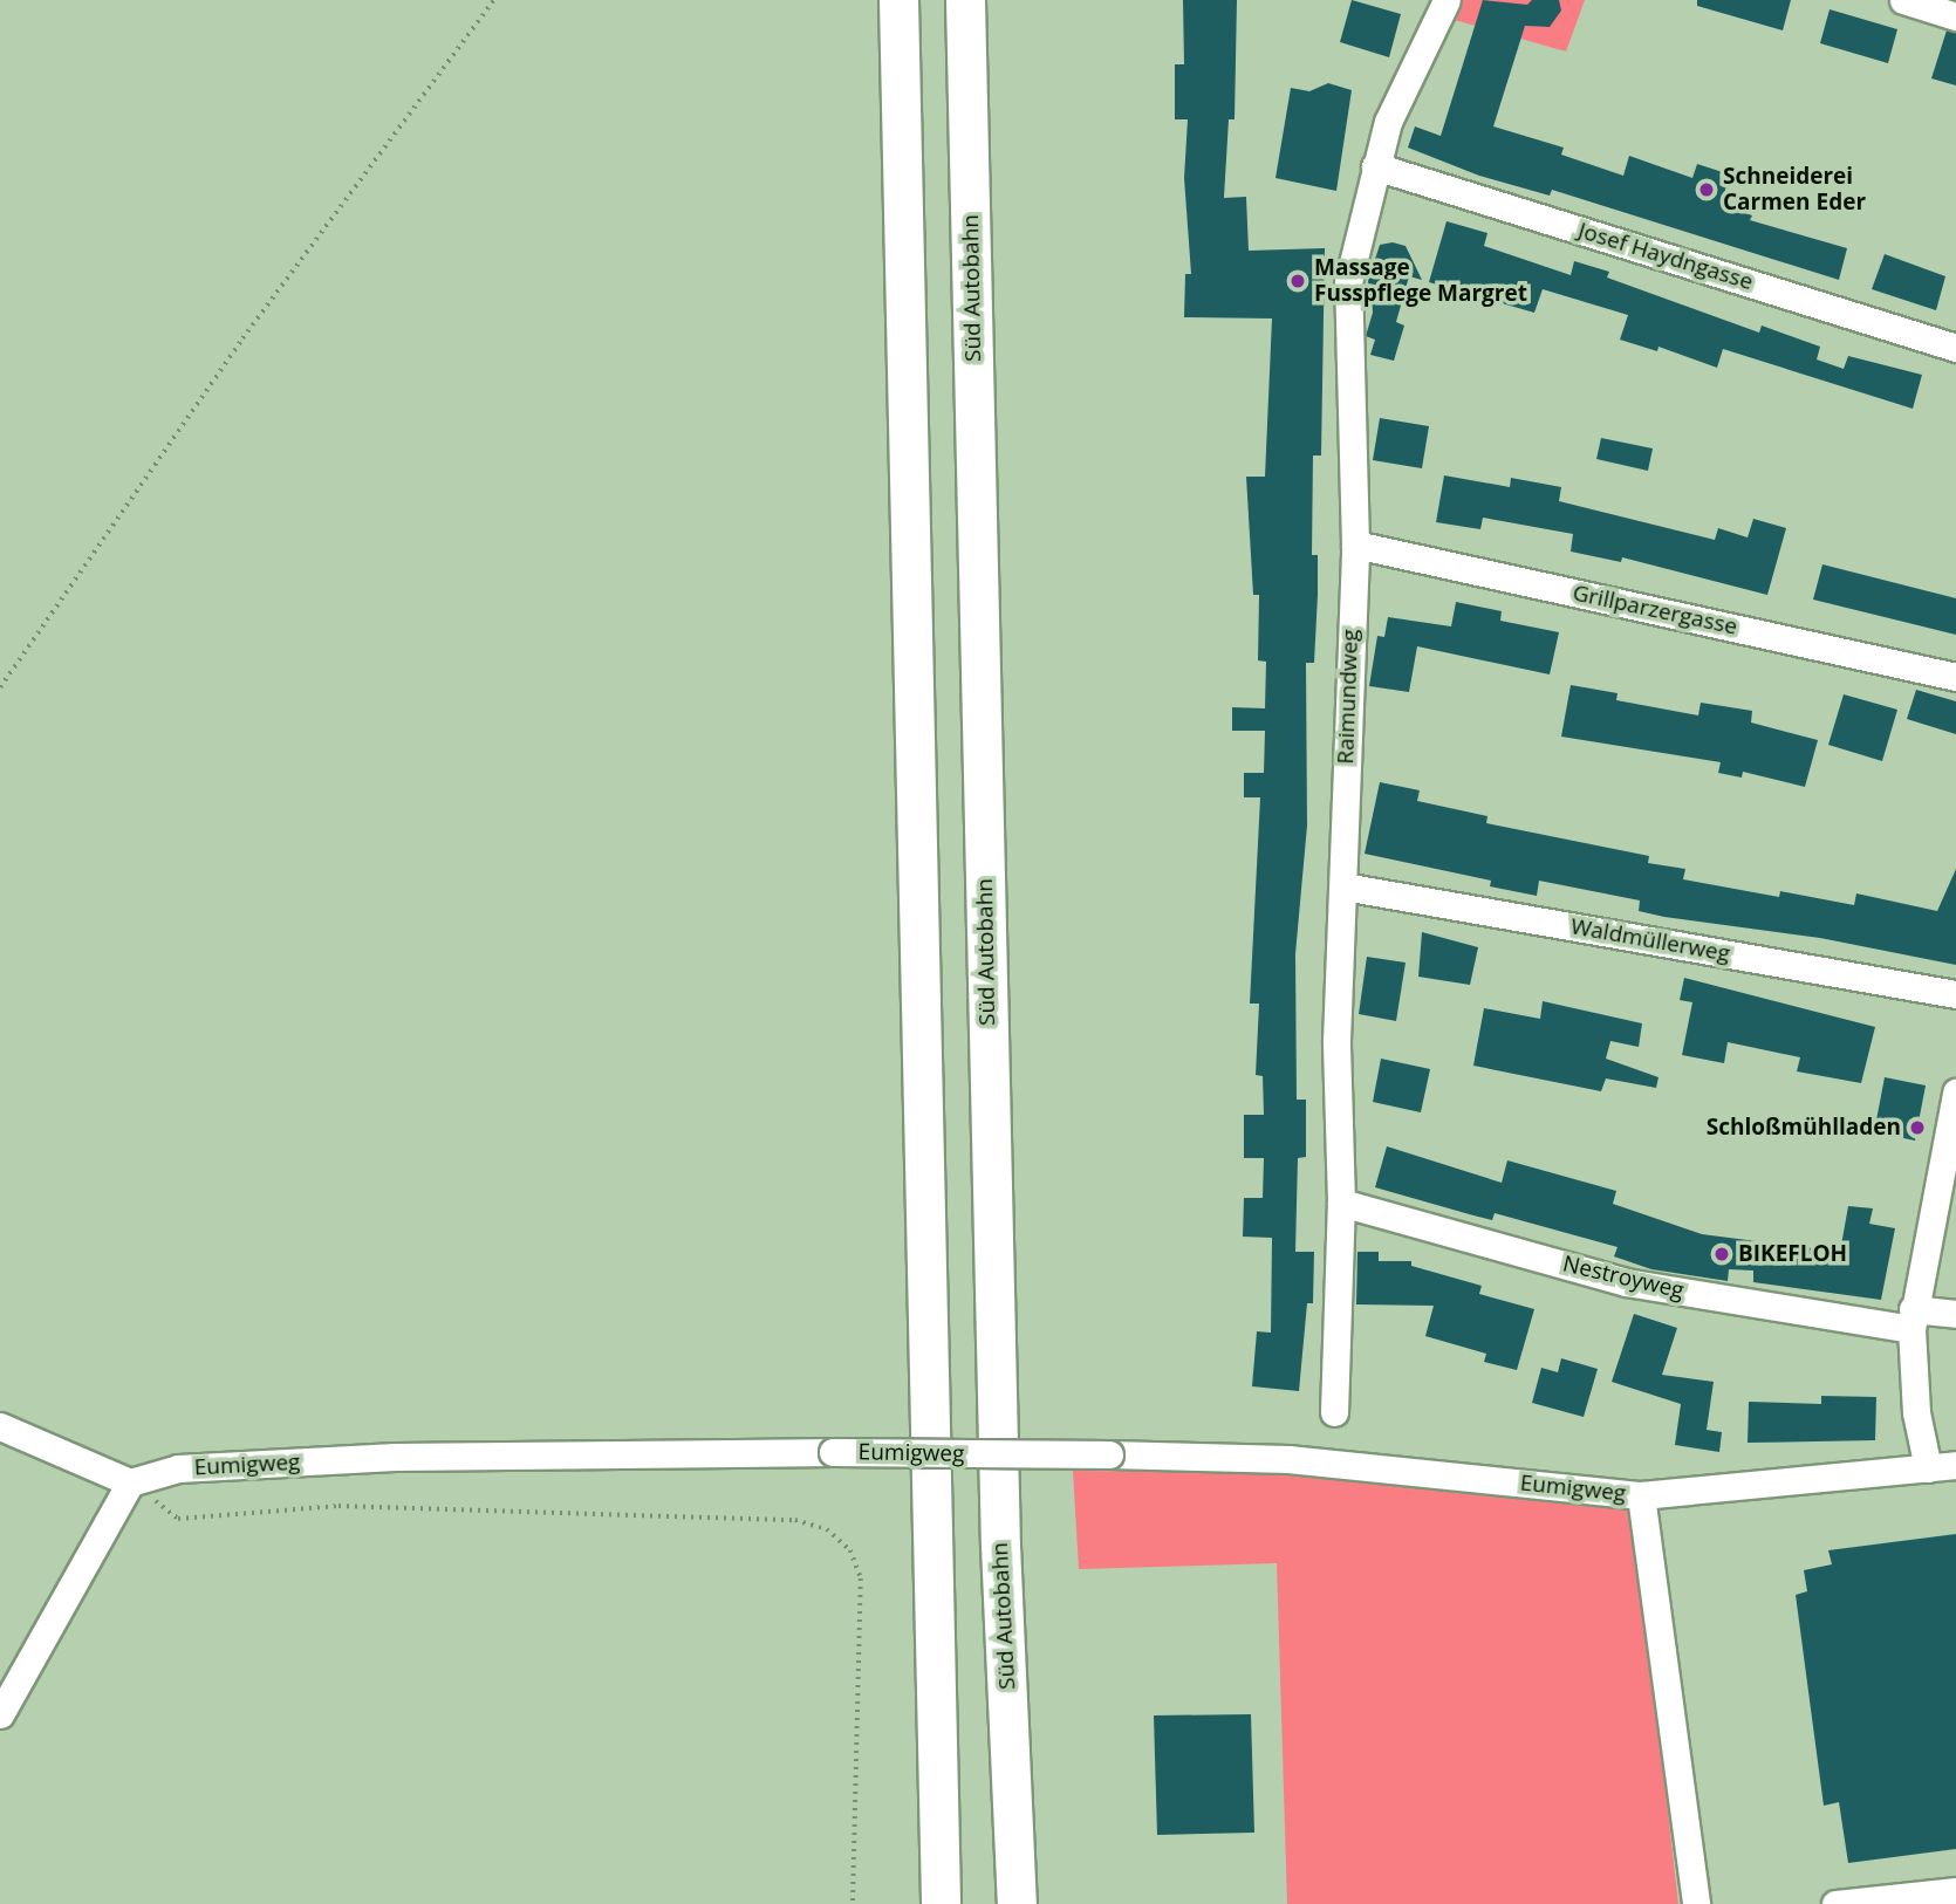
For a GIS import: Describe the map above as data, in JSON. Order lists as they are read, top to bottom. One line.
{"streets":{"highway":["Süd Autobahn"],"street":["Josef Haydngasse","Grillparzergasse","Raimundweg","Waldmüllerweg","Nestroyweg","Eumigweg"]},"crossings":[["Josef Haydngasse","Raimundweg"],["Grillparzergasse","Raimundweg"],["Raimundweg","Waldmüllerweg"],["Raimundweg","Nestroyweg"]],"places":["Schneiderei Carmen Eder","Massage Fusspflege Margret","Schloßmühlladen","BIKEFLOH"]}
